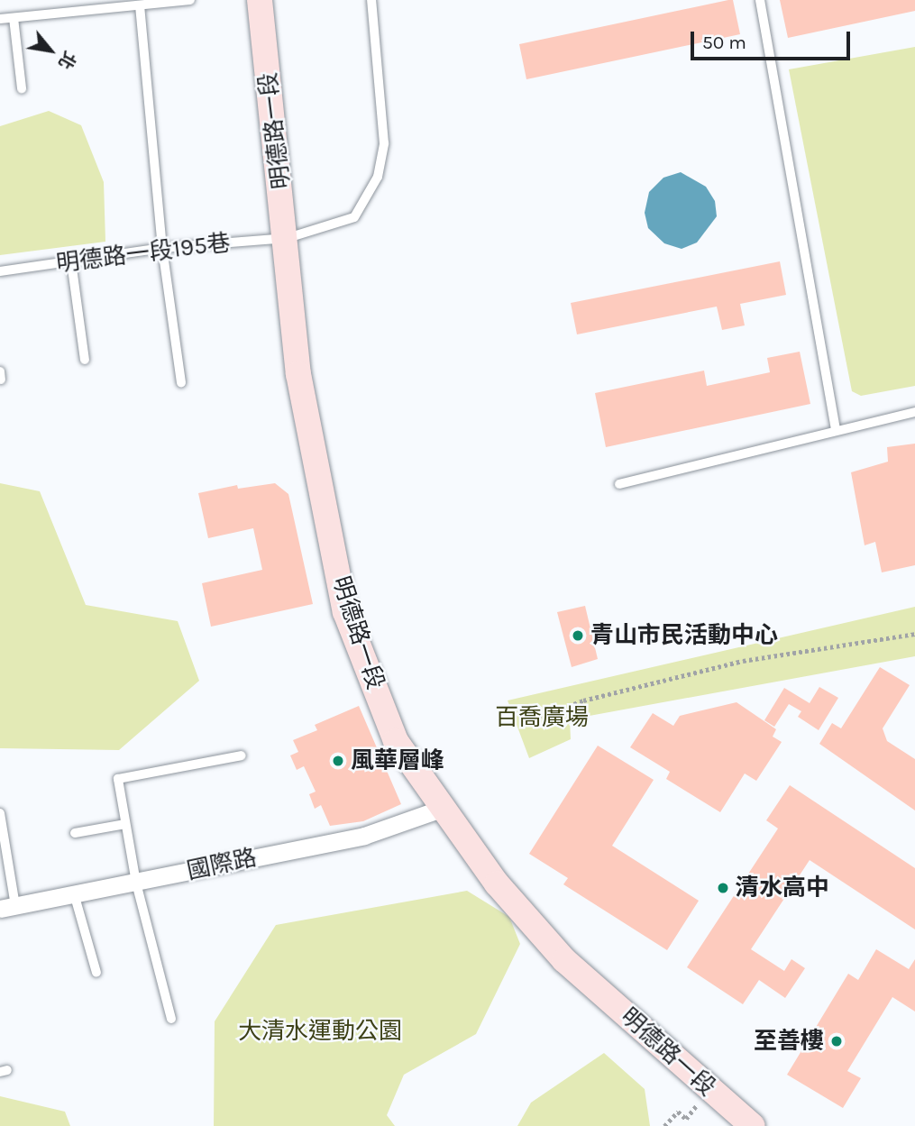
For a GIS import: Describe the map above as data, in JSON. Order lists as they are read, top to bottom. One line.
{"streets":{"street":["明德路一段","國際路"],"lane":["明德路一段195巷"]},"crossings":[["明德路一段","明德路一段195巷"],["明德路一段","國際路"]],"parks":["百喬廣場","大清水運動公園"],"places":["青山市民活動中心","風華層峰","清水高中","至善樓"],"scale_bar":"50 m","north":"bottom right"}
